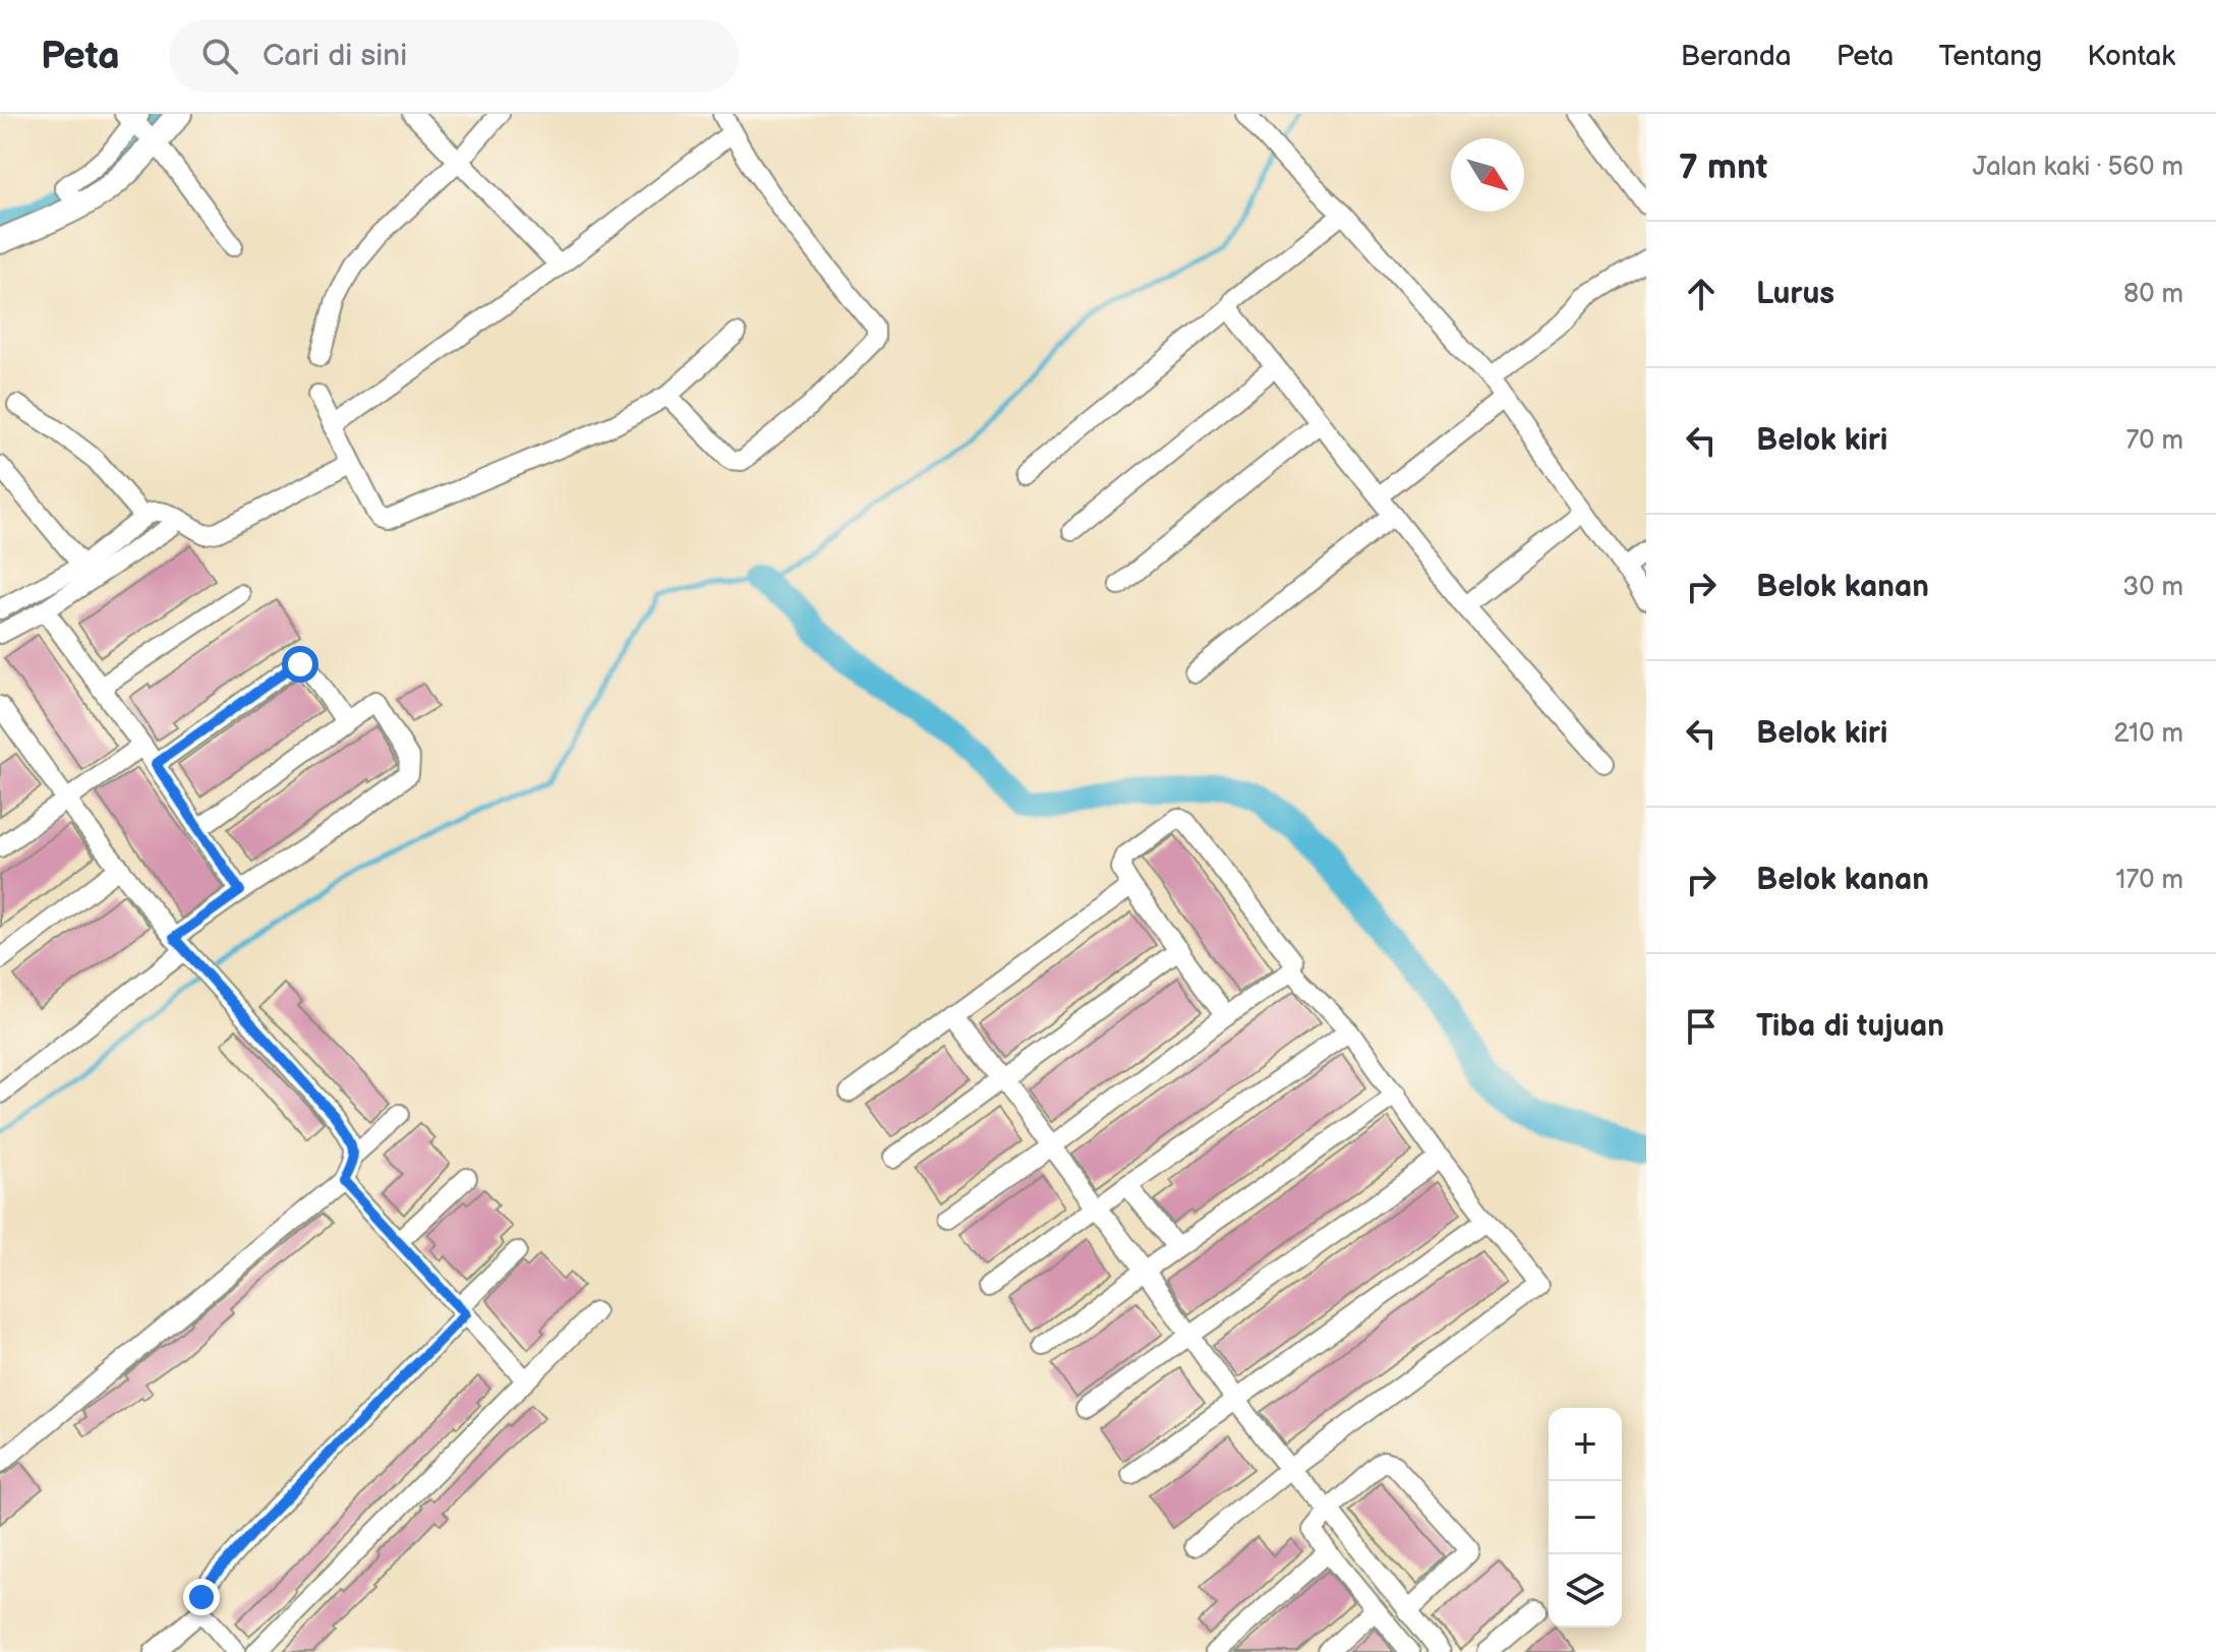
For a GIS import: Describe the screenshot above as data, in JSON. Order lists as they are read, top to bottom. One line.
{"north":"bottom right","page":{"header":"Peta","search":"Cari di sini","nav":["Beranda","Peta","Tentang","Kontak"],"heading":["7 mnt","Jalan kaki · 560 m"],"list":[["Lurus","80 m"],["Belok kiri","70 m"],["Belok kanan","30 m"],["Belok kiri","210 m"],["Belok kanan","170 m"],"Tiba di tujuan"],"map_buttons":["+","−"]}}
